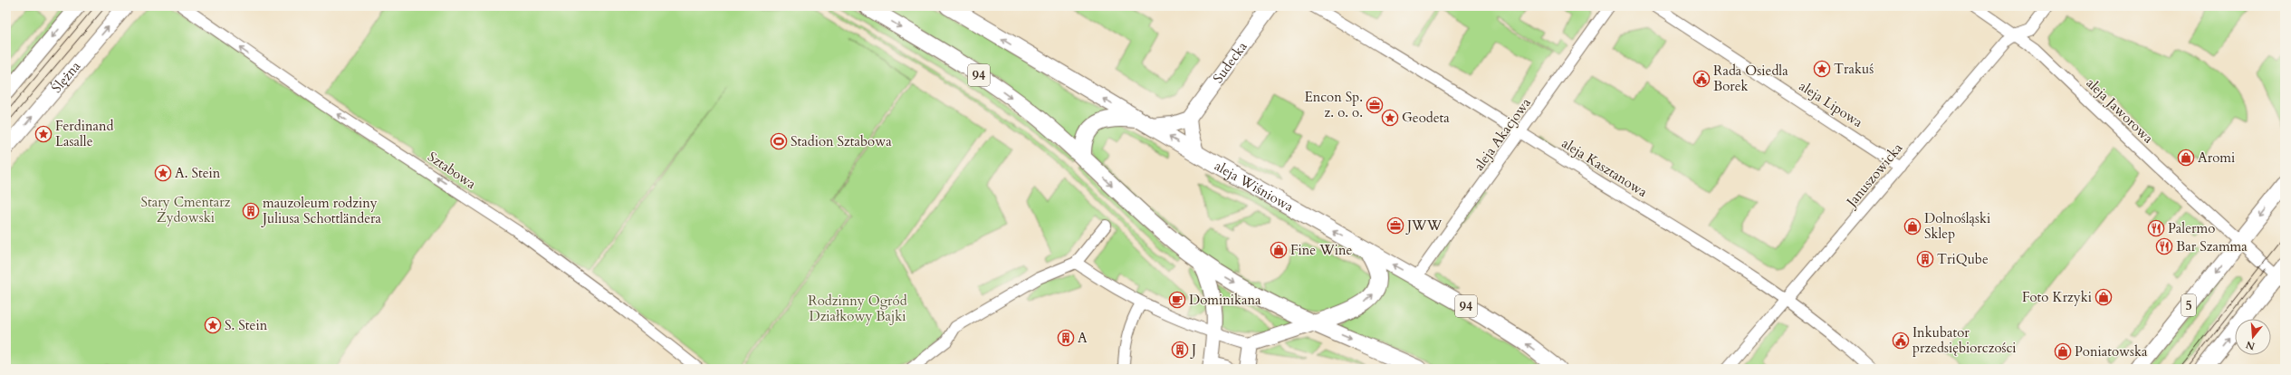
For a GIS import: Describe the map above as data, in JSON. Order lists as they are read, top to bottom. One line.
{"streets":{"main road":["94","aleja Wiśniowa","5"],"street":["Sudecka","Ślężna","aleja Lipowa","aleja Jaworowa","aleja Akacjowa","aleja Kasztanowa","Sztabowa","Januszowicka"]},"crossings":[["aleja Lipowa","Januszowicka"],["aleja Jaworowa","Januszowicka"],["aleja Jaworowa","5"],["aleja Akacjowa","aleja Kasztanowa"],["aleja Akacjowa","aleja Wiśniowa"],["aleja Kasztanowa","Januszowicka"]],"one_way":["Sztabowa"],"parks":["Stary Cmentarz Żydowski","Rodzinny Ogród Działkowy Bajki"],"places":{"place":["Trakuś","Geodeta","Ferdinand Lasalle","A. Stein","S. Stein"],"public building":["Rada Osiedla Borek","Inkubator przedsiębiorczości"],"office":["Encon Sp. z. o. o.","JWW"],"sports":["Stadion Sztabowa"],"shop":["Aromi","Dolnośląski Sklep","Fine Wine","Foto Krzyki","Poniatowska"],"building":["mauzoleum rodziny Juliusa Schottländera","TriQube","A","J"],"restaurant":["Palermo","Bar Szamma"],"cafe":["Dominikana"]},"north":"bottom"}
